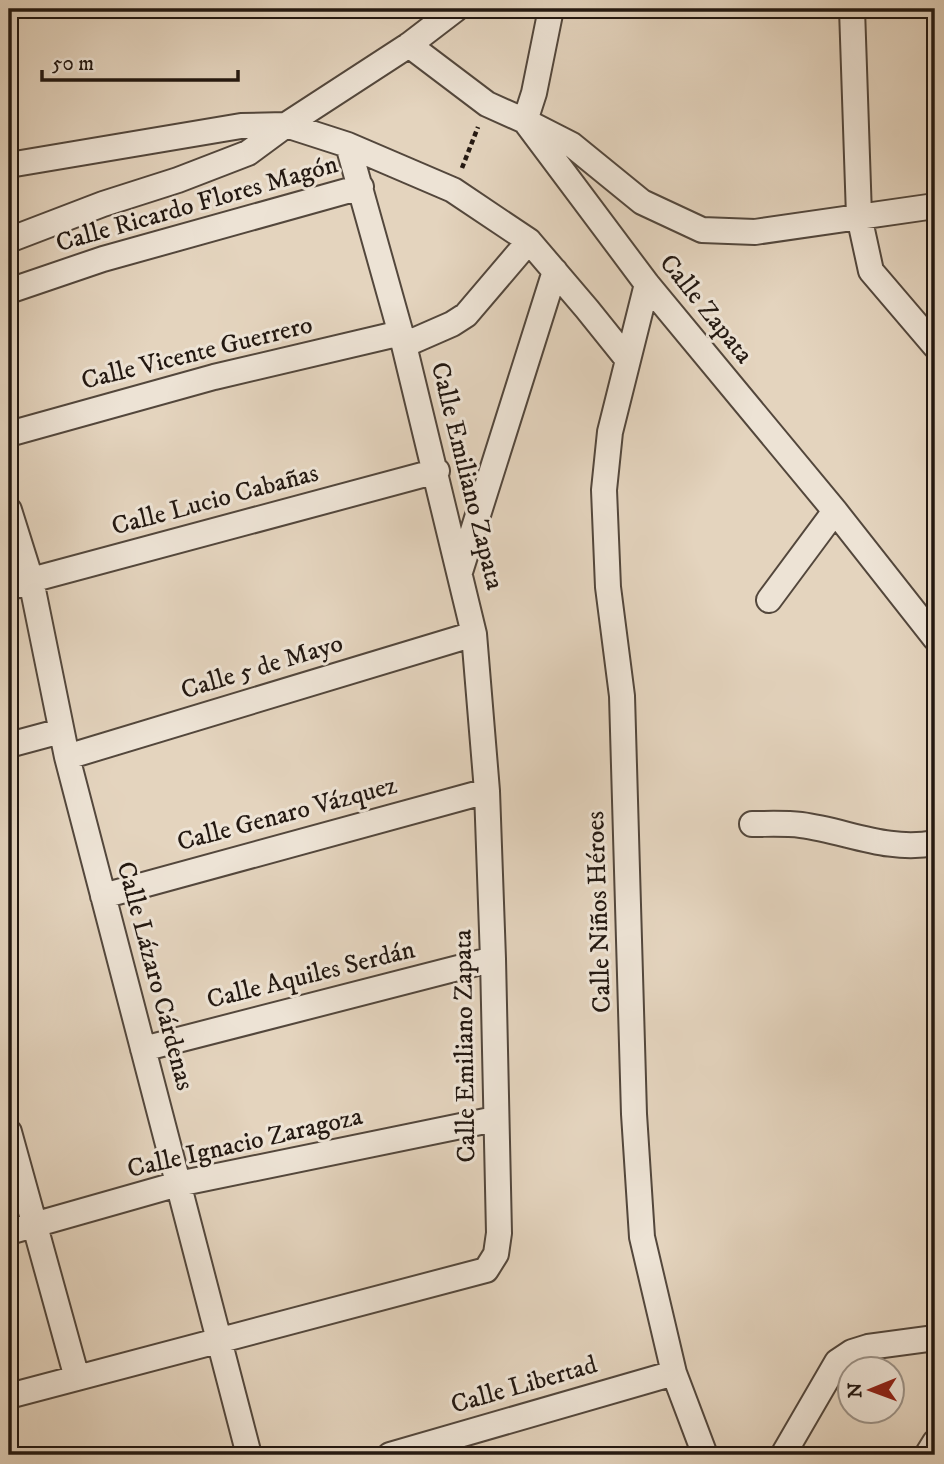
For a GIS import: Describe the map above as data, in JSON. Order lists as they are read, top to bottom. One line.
{"streets":{"street":["Calle Ricardo Flores Magón","Calle Zapata","Calle Vicente Guerrero","Calle Emiliano Zapata","Calle Lucio Cabañas","Calle 5 de Mayo","Calle Genaro Vázquez","Calle Niños Héroes","Calle Aquiles Serdán","Calle Lázaro Cárdenas","Calle Ignacio Zaragoza","Calle Libertad"]},"crossings":[["Calle Ricardo Flores Magón","Calle Emiliano Zapata"],["Calle Zapata","Calle Niños Héroes"],["Calle Vicente Guerrero","Calle Emiliano Zapata"],["Calle Emiliano Zapata","Calle Lucio Cabañas"],["Calle Emiliano Zapata","Calle 5 de Mayo"],["Calle Emiliano Zapata","Calle Genaro Vázquez"],["Calle Emiliano Zapata","Calle Aquiles Serdán"],["Calle Emiliano Zapata","Calle Lázaro Cárdenas"],["Calle Emiliano Zapata","Calle Ignacio Zaragoza"],["Calle Lucio Cabañas","Calle Lázaro Cárdenas"],["Calle 5 de Mayo","Calle Lázaro Cárdenas"],["Calle Genaro Vázquez","Calle Lázaro Cárdenas"],["Calle Niños Héroes","Calle Libertad"],["Calle Aquiles Serdán","Calle Lázaro Cárdenas"],["Calle Lázaro Cárdenas","Calle Ignacio Zaragoza"]],"scale_bar":"50 m","north":"left"}
